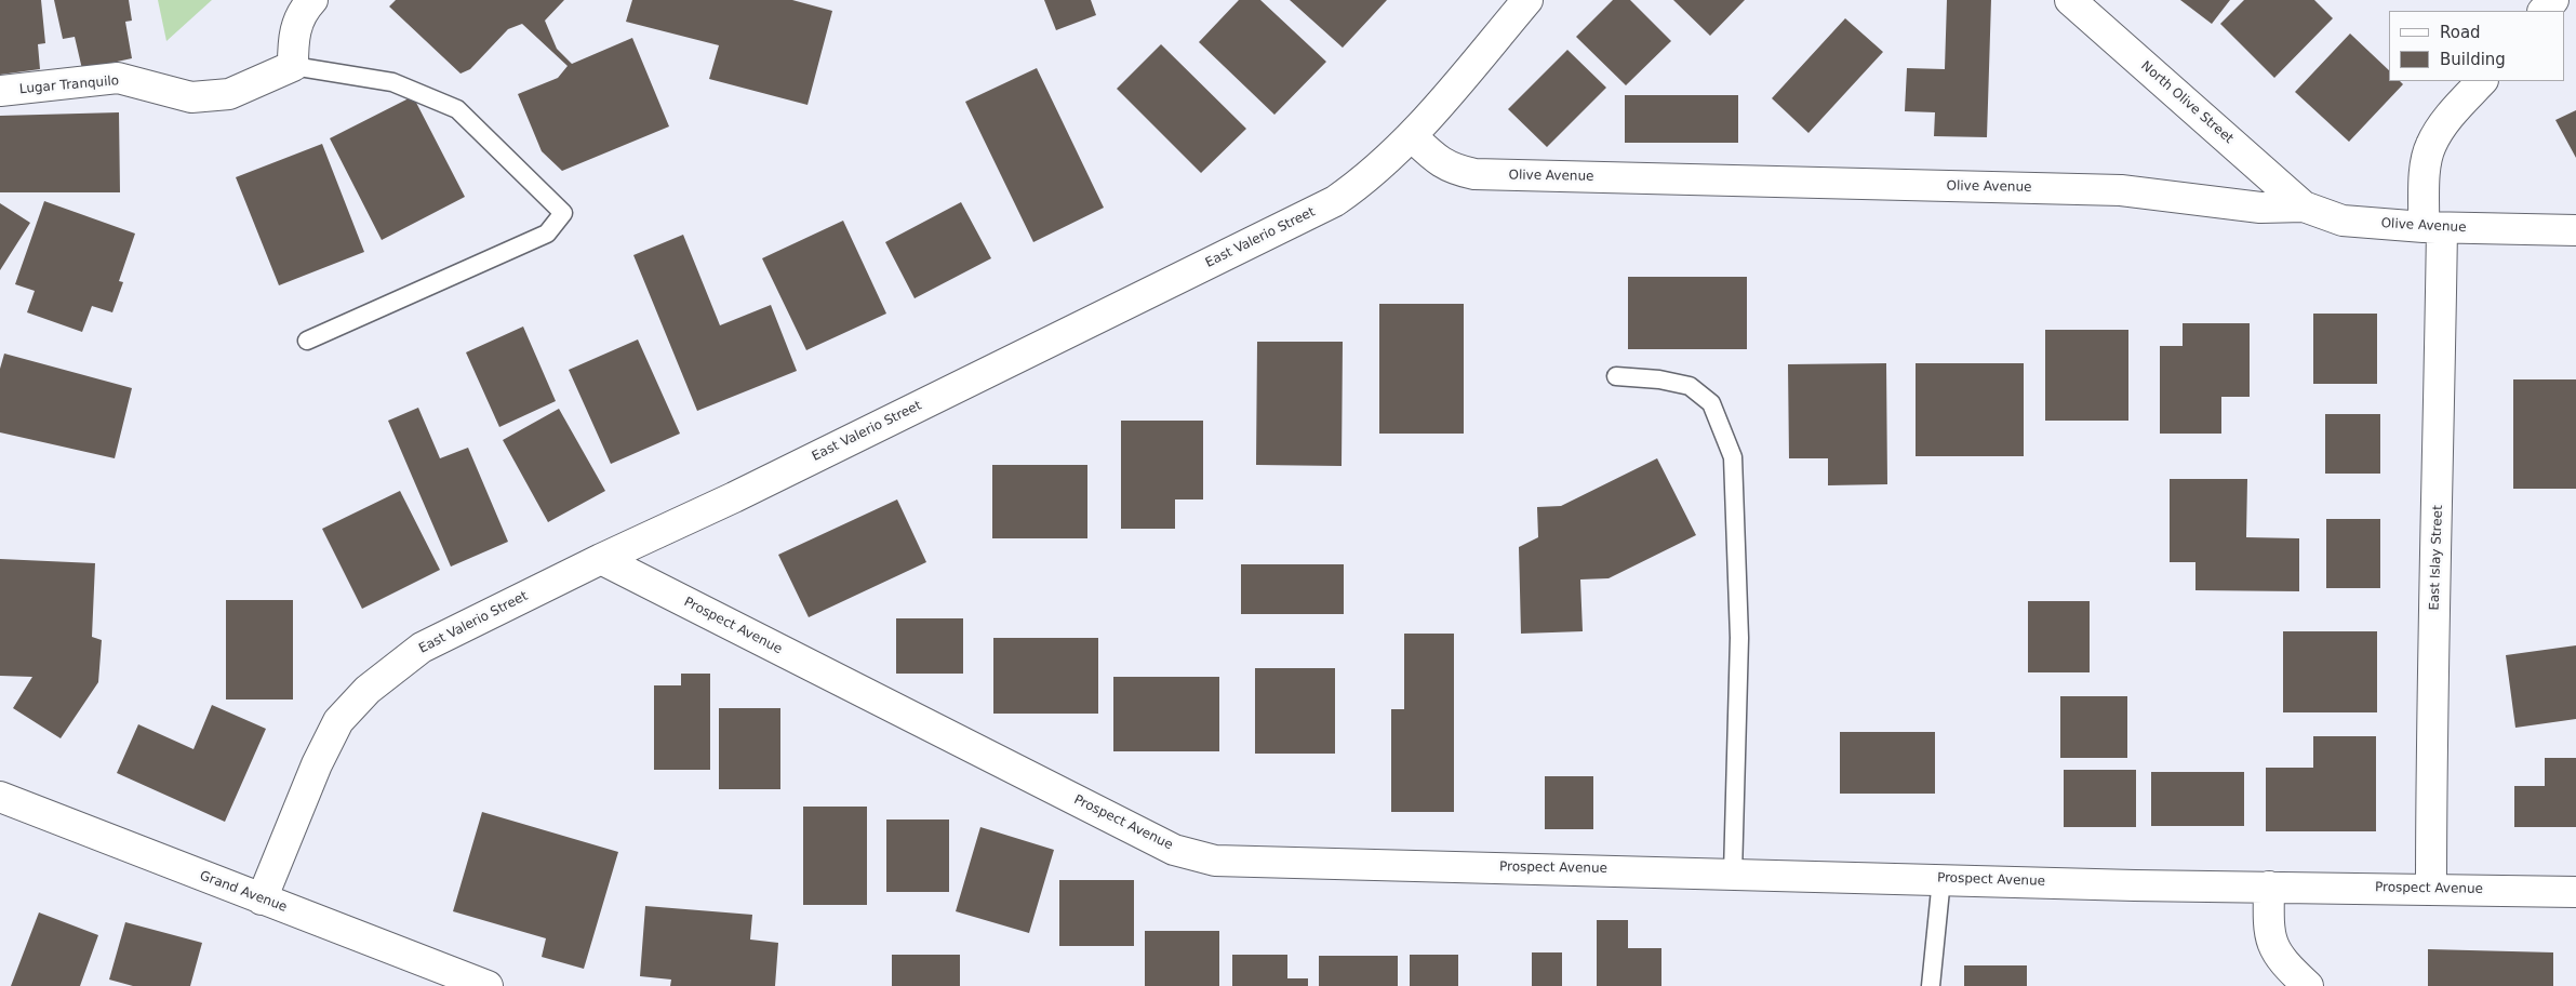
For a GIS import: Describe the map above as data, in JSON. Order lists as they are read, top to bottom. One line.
{"streets":{"street":["Lugar Tranquilo","North Olive Street","Olive Avenue","East Valerio Street","East Islay Street","Prospect Avenue","Grand Avenue"]},"crossings":[["North Olive Street","Olive Avenue"],["Olive Avenue","East Valerio Street"],["Olive Avenue","East Islay Street"],["East Valerio Street","Prospect Avenue"],["East Valerio Street","Grand Avenue"],["East Islay Street","Prospect Avenue"]],"legend":["Road","Building"]}
